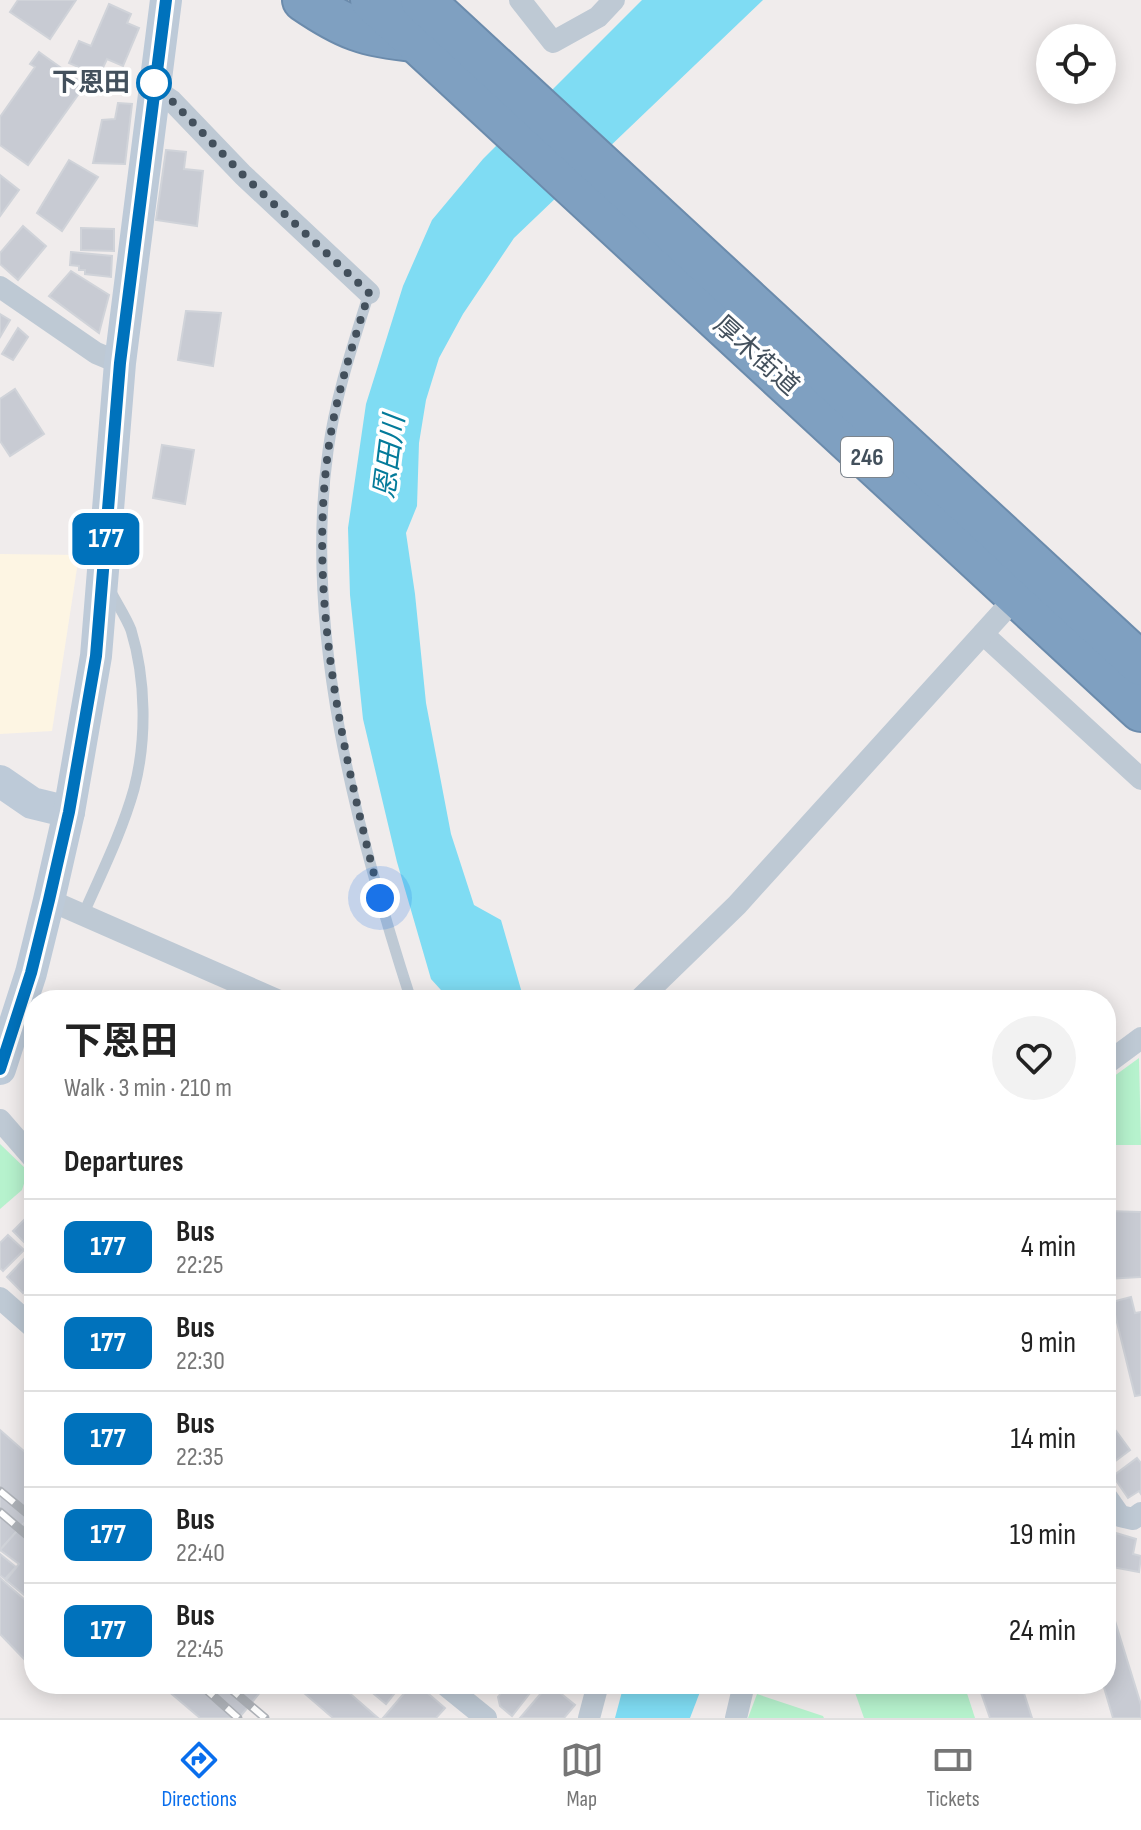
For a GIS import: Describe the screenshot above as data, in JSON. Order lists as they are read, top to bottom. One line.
{"streets":{"highway":["厚木街道","246"]},"water":["恩田川"],"places":["下恩田"],"lines":["bus line 177"],"page":{"on_map":"177","heading":[["下恩田","Walk · 3 min · 210 m"],"Departures"],"list":[{"mark":"177","name":"Bus","note":"22:25","value":"4 min"},{"mark":"177","name":"Bus","note":"22:30","value":"9 min"},{"mark":"177","name":"Bus","note":"22:35","value":"14 min"},{"mark":"177","name":"Bus","note":"22:40","value":"19 min"},{"mark":"177","name":"Bus","note":"22:45","value":"24 min"}],"tabs":["Directions","Map","Tickets"]}}
